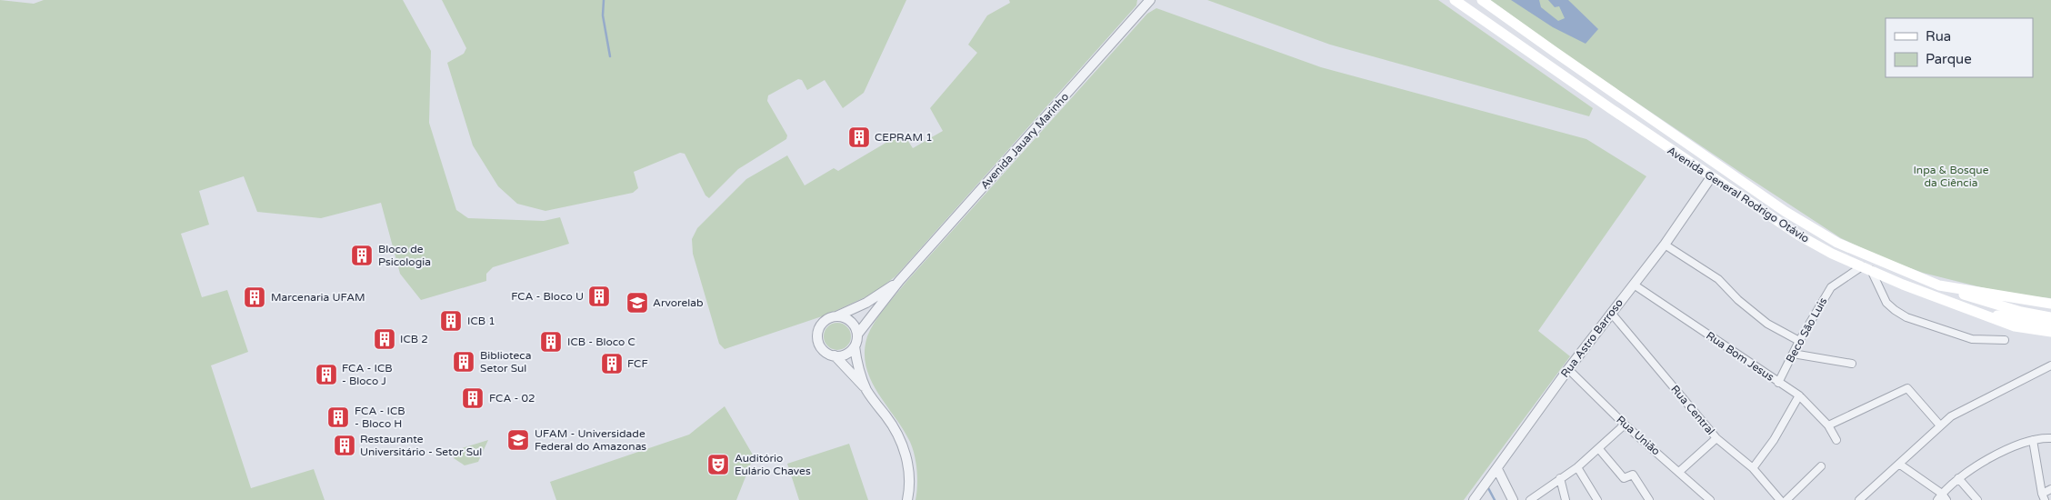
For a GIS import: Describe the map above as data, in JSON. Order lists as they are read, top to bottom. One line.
{"streets":{"main road":["Avenida General Rodrigo Otávio"],"street":["Avenida Jauary Marinho","Beco São Luis","Rua Astro Barroso","Rua Bom Jesus","Rua Central","Rua União"]},"crossings":[["Avenida General Rodrigo Otávio","Beco São Luis"],["Avenida General Rodrigo Otávio","Rua Astro Barroso"],["Beco São Luis","Rua Bom Jesus"],["Rua Astro Barroso","Rua Bom Jesus"],["Rua Astro Barroso","Rua Central"],["Rua Astro Barroso","Rua União"]],"parks":["Inpa & Bosque da Ciência"],"places":{"building":["CEPRAM 1","Bloco de Psicologia","FCA - Bloco U","Marcenaria UFAM","ICB 1","ICB 2","ICB - Bloco C","Biblioteca Setor Sul","FCF","FCA - ICB - Bloco J","FCA - 02","FCA - ICB - Bloco H","Restaurante Universitário - Setor Sul"],"school or university":["Arvorelab","UFAM - Universidade Federal do Amazonas"],"theatre":["Auditório Eulário Chaves"]},"legend":["Rua","Parque"]}
